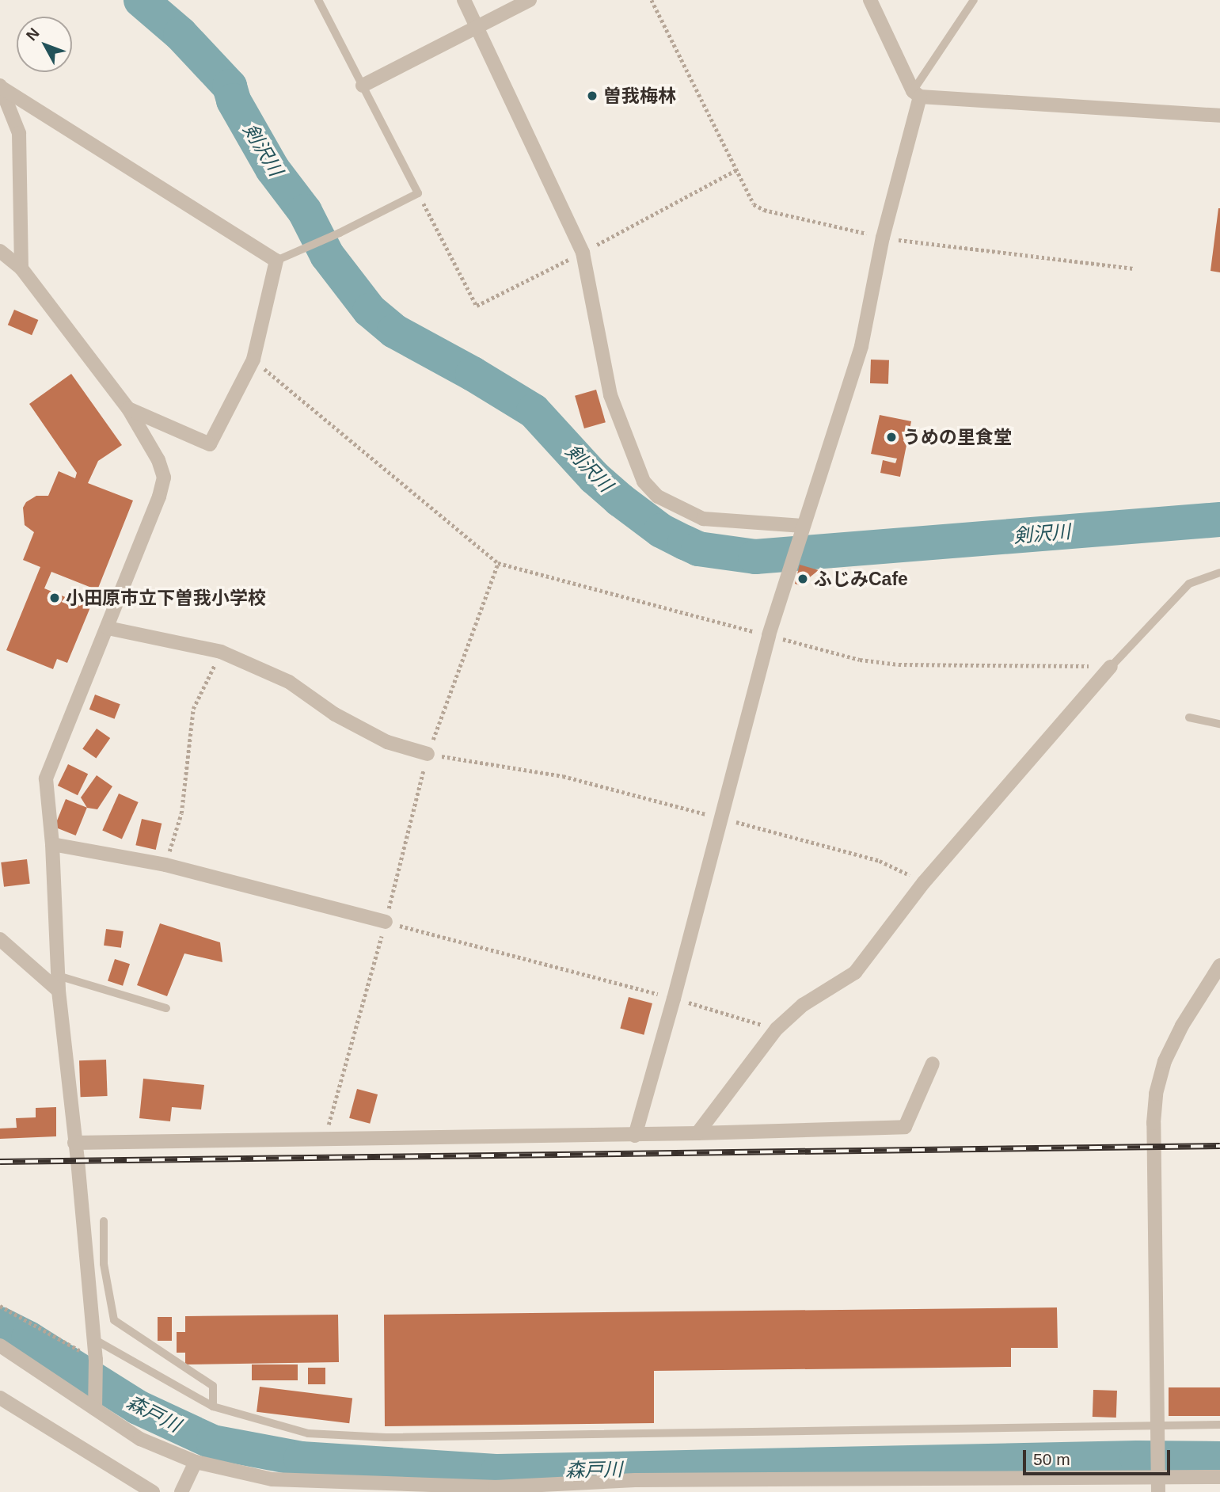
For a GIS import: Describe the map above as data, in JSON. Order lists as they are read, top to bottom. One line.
{"water":["剣沢川","森戸川"],"places":["曽我梅林","うめの里食堂","ふじみCafe","小田原市立下曽我小学校"],"scale_bar":"50 m","north":"top left"}
